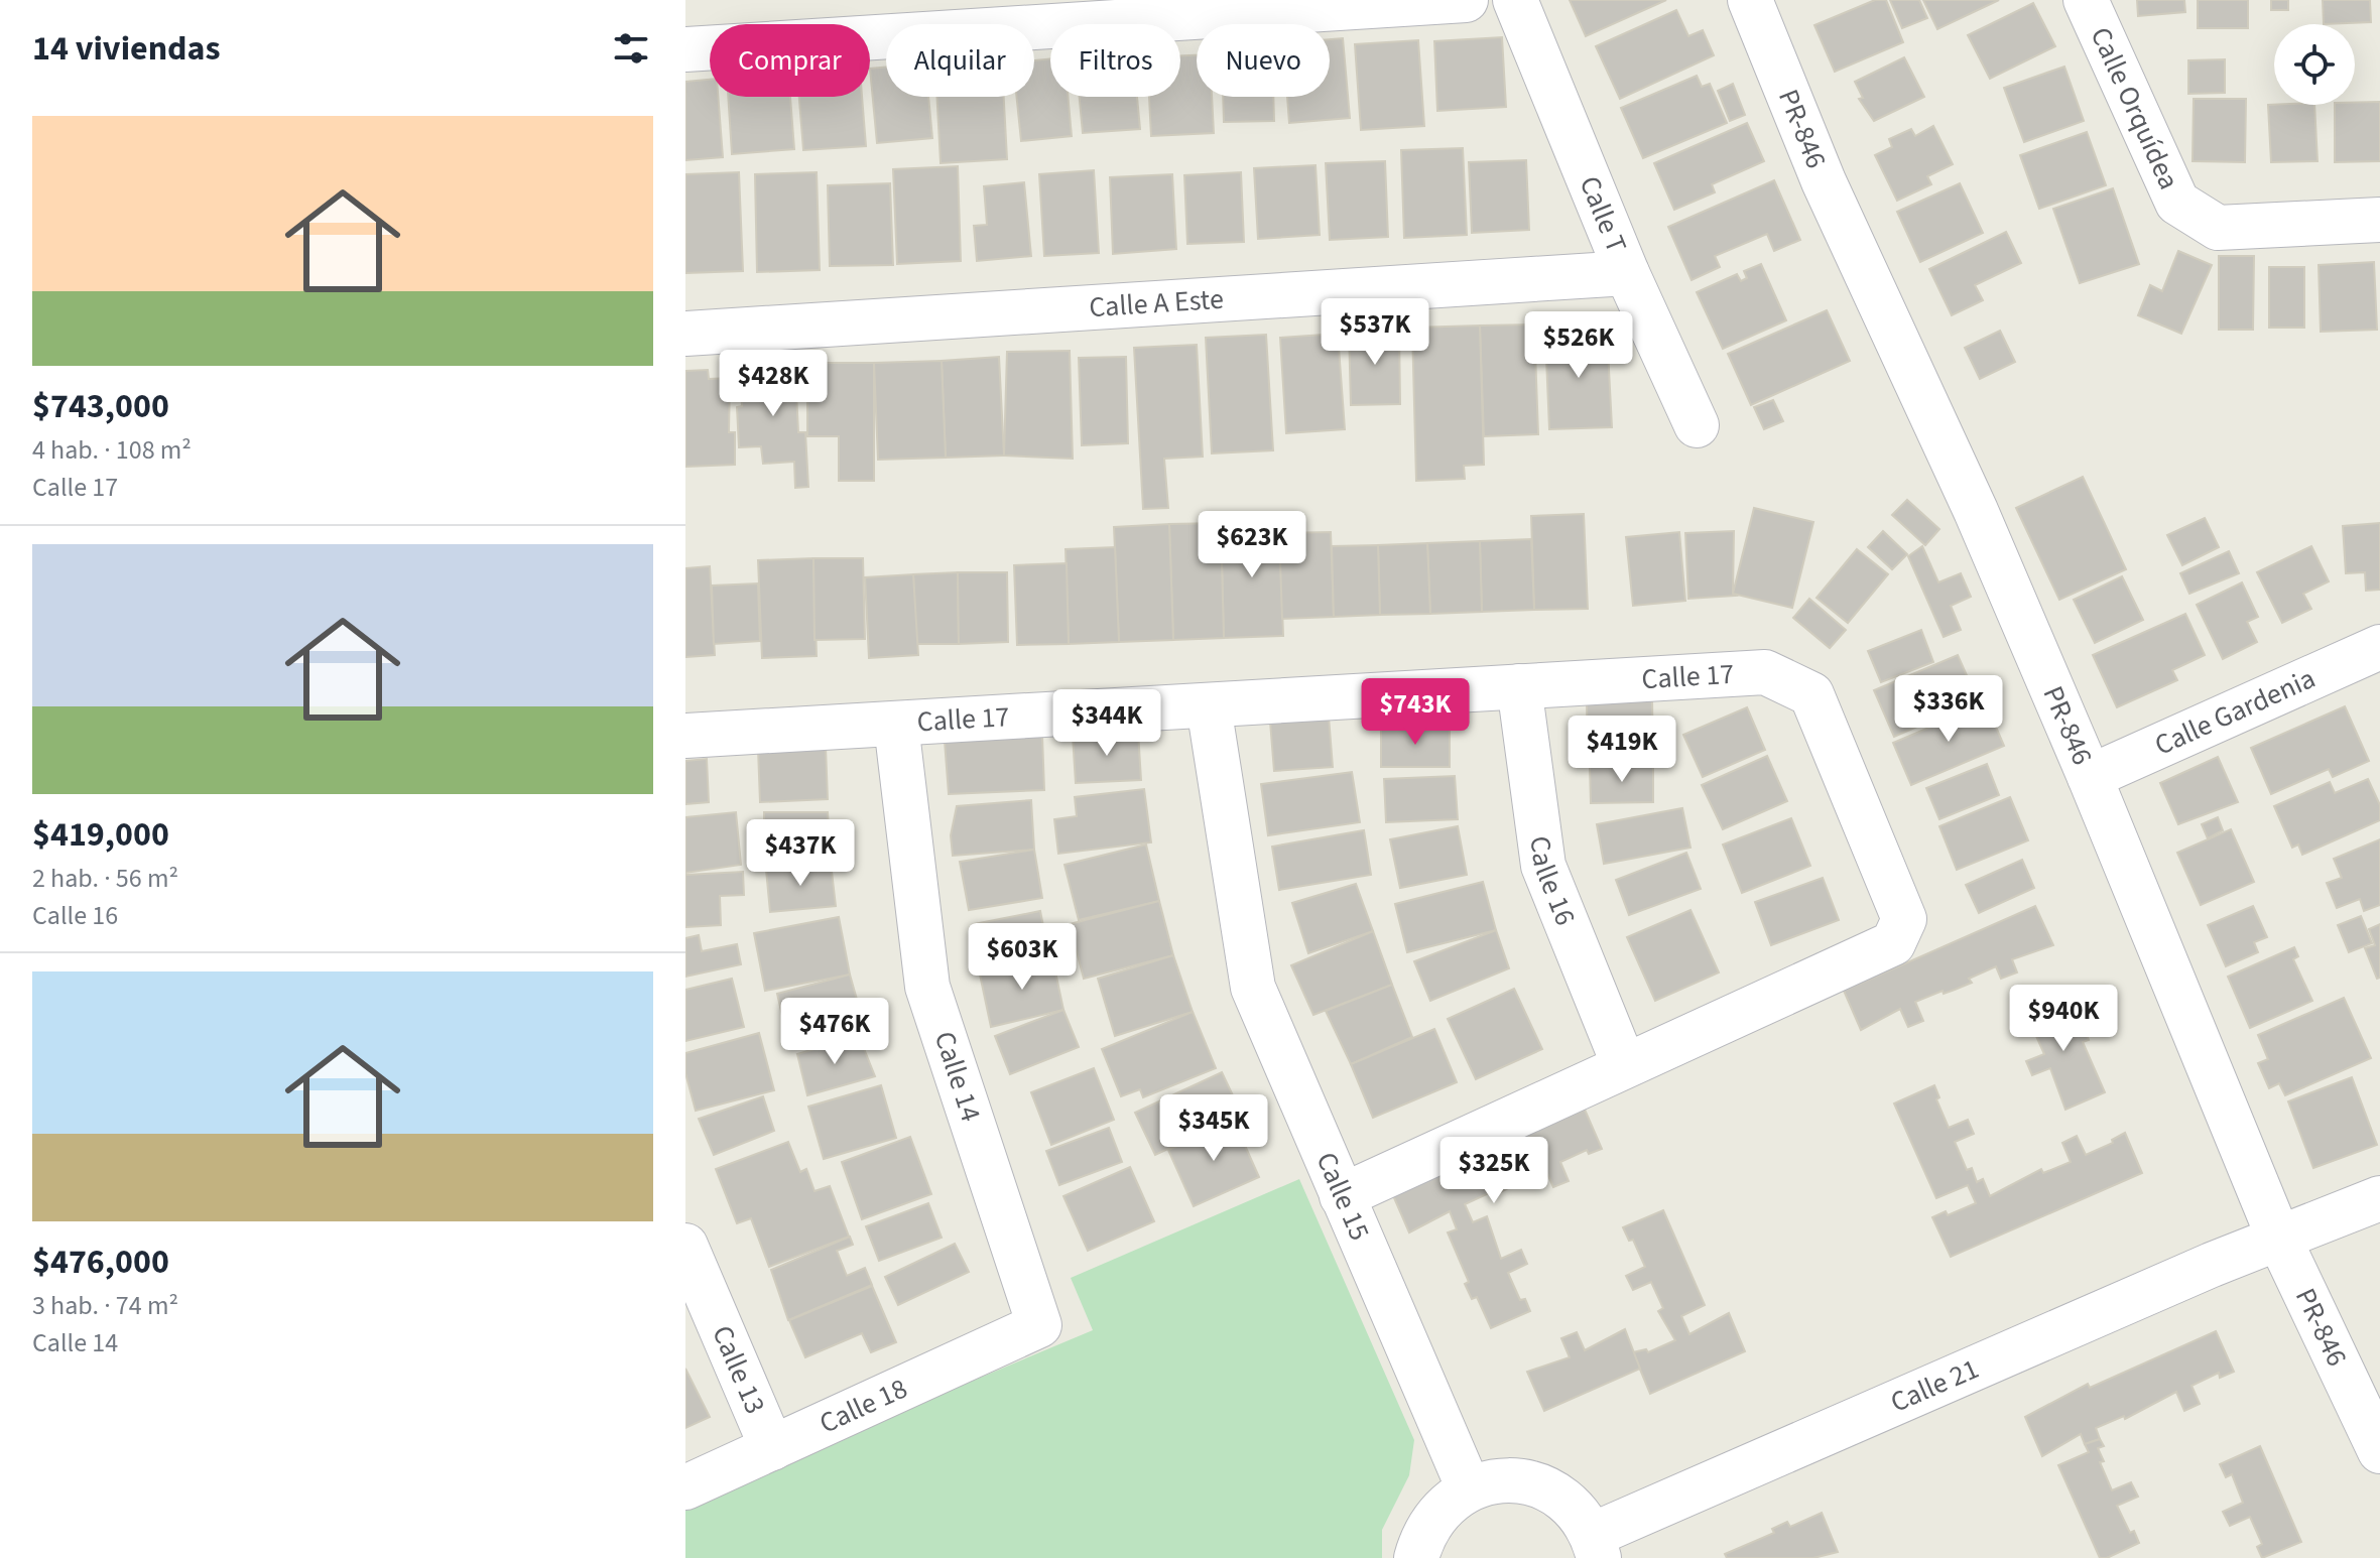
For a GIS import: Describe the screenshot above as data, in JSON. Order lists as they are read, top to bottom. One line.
{"streets":{"street":["Calle Orquídea","PR-846","Calle T","Calle A Este","Calle 17","Calle Gardenia","Calle 16","Calle 14","Calle 15","Calle 13","Calle 21","Calle 18"]},"crossings":[["PR-846","Calle Gardenia"],["PR-846","Calle 21"],["Calle T","Calle A Este"],["Calle 17","Calle 16"],["Calle 17","Calle 14"],["Calle 17","Calle 15"],["Calle 14","Calle 18"],["Calle 13","Calle 18"]],"page":{"heading":"14 viviendas","chip":["Comprar","Alquilar","Filtros","Nuevo"],"list":[{"name":"$743,000","note":"4 hab. · 108 m² · Calle 17"},{"name":"$419,000","note":"2 hab. · 56 m² · Calle 16"},{"name":"$476,000","note":"3 hab. · 74 m² · Calle 14"}],"price":["$537K","$526K","$428K","$623K","$336K","$743K","$344K","$419K","$437K","$603K","$940K","$476K","$345K","$325K"]}}
